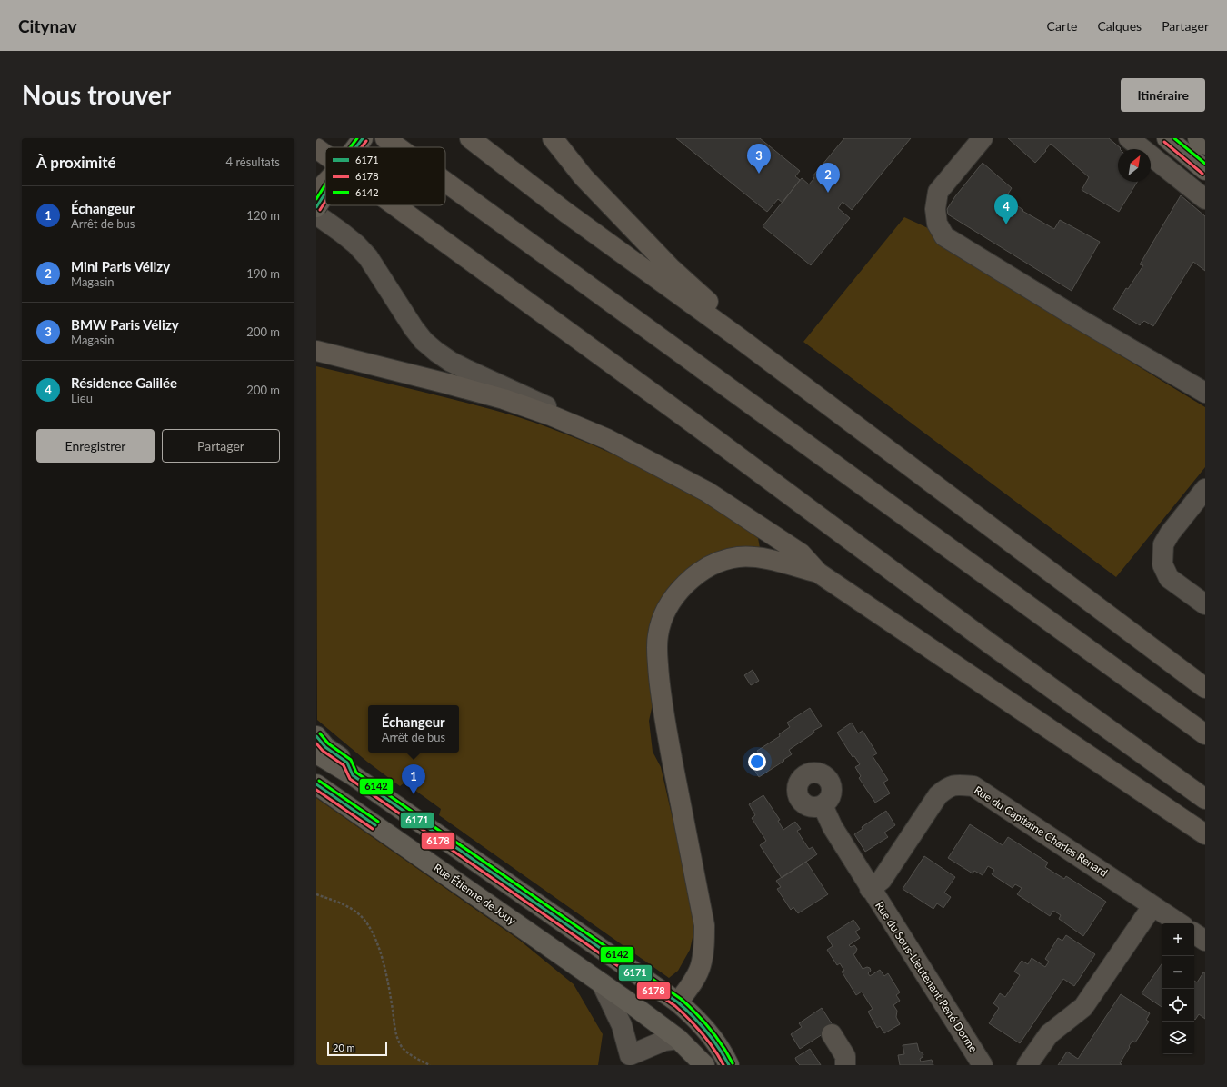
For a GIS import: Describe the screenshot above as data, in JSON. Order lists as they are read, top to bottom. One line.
{"streets":{"main road":["Rue Étienne de Jouy"],"street":["Rue du Capitaine Charles Renard","Rue du Sous-Lieutenant René Dorme"]},"crossings":[["Rue du Capitaine Charles Renard","Rue du Sous-Lieutenant René Dorme"]],"lines":["transit line 6171","transit line 6142","transit line 6178"],"legend":["6171","6178","6142"],"scale_bar":"20 m","north":"top right","page":{"header":"Citynav","nav":["Carte","Calques","Partager"],"buttons":["Itinéraire",["Enregistrer","Partager"]],"title":"Nous trouver","heading":["À proximité","4 résultats"],"pins":["3","2","4","1"],"list":[{"mark":"1","name":"Échangeur","note":"Arrêt de bus","value":"120 m"},{"mark":"2","name":"Mini Paris Vélizy","note":"Magasin","value":"190 m"},{"mark":"3","name":"BMW Paris Vélizy","note":"Magasin","value":"200 m"},{"mark":"4","name":"Résidence Galilée","note":"Lieu","value":"200 m"}],"popup":["Échangeur","Arrêt de bus"],"map_buttons":["+","−"],"scale":"20 m"}}
